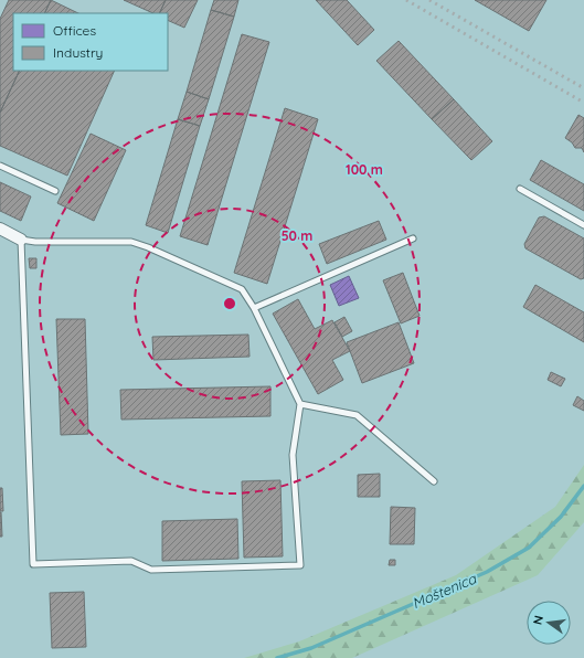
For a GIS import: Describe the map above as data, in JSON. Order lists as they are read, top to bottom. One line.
{"water":["Moštenica"],"legend":["Offices","Industry"],"north":"left","rings":["100 m","50 m"]}
